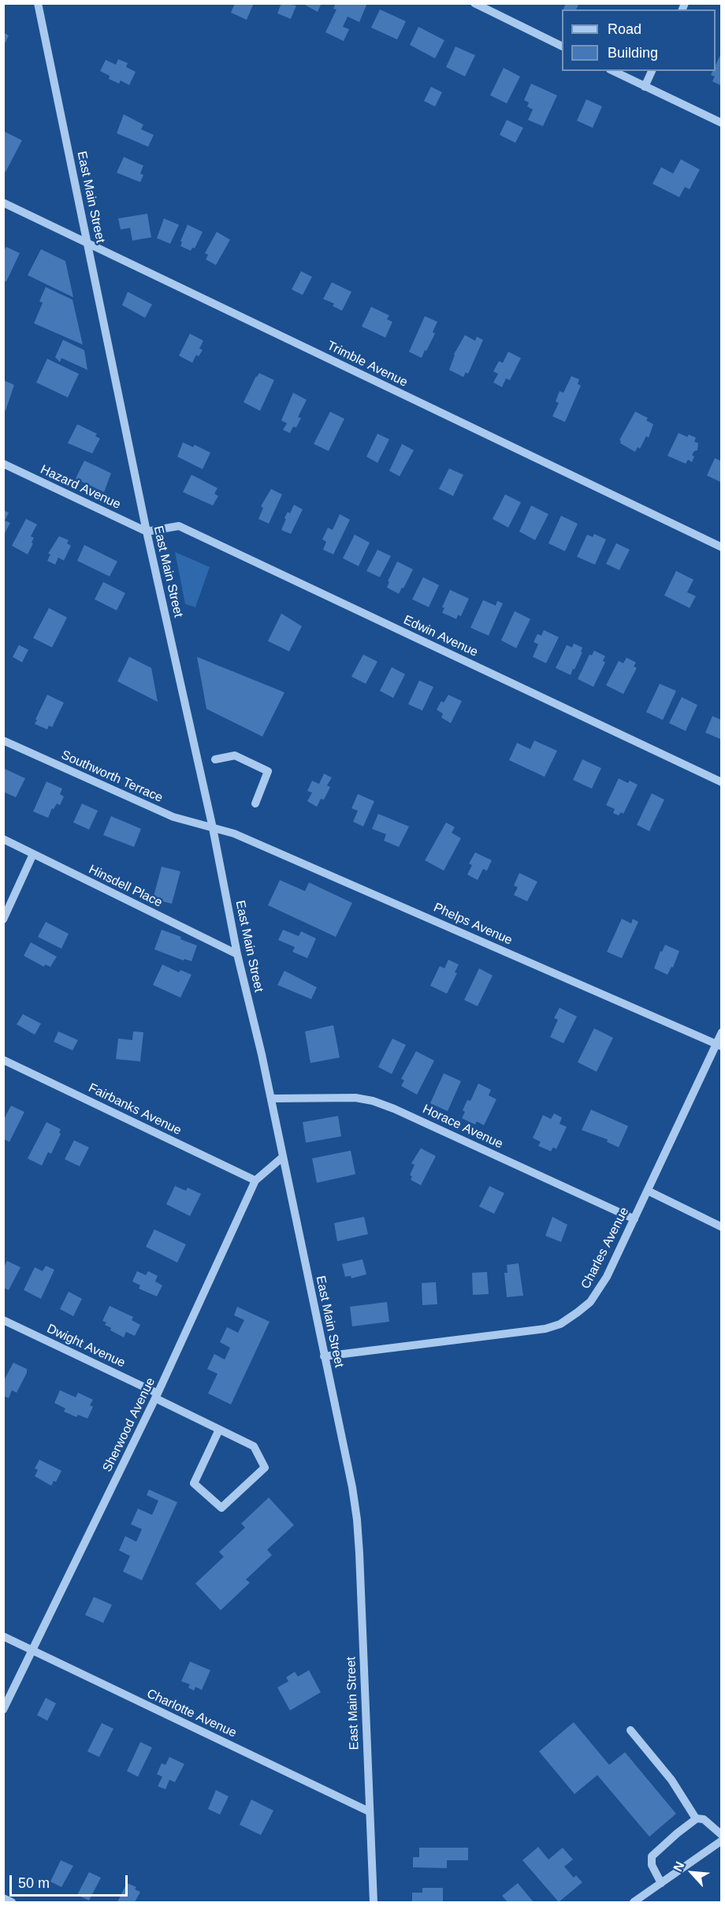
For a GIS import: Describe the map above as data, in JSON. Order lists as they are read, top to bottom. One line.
{"streets":{"street":["East Main Street","Trimble Avenue","Hazard Avenue","Edwin Avenue","Southworth Terrace","Hinsdell Place","Phelps Avenue","Fairbanks Avenue","Horace Avenue","Charles Avenue","Dwight Avenue","Sherwood Avenue","Charlotte Avenue"]},"crossings":[["East Main Street","Trimble Avenue"],["East Main Street","Hazard Avenue"],["East Main Street","Edwin Avenue"],["East Main Street","Southworth Terrace"],["East Main Street","Hinsdell Place"],["East Main Street","Phelps Avenue"],["East Main Street","Horace Avenue"],["East Main Street","Charles Avenue"],["East Main Street","Sherwood Avenue"],["East Main Street","Charlotte Avenue"],["Hazard Avenue","Edwin Avenue"],["Southworth Terrace","Phelps Avenue"],["Phelps Avenue","Charles Avenue"],["Fairbanks Avenue","Sherwood Avenue"],["Horace Avenue","Charles Avenue"],["Dwight Avenue","Sherwood Avenue"],["Sherwood Avenue","Charlotte Avenue"]],"legend":["Road","Building"],"scale_bar":"50 m","north":"top left"}
